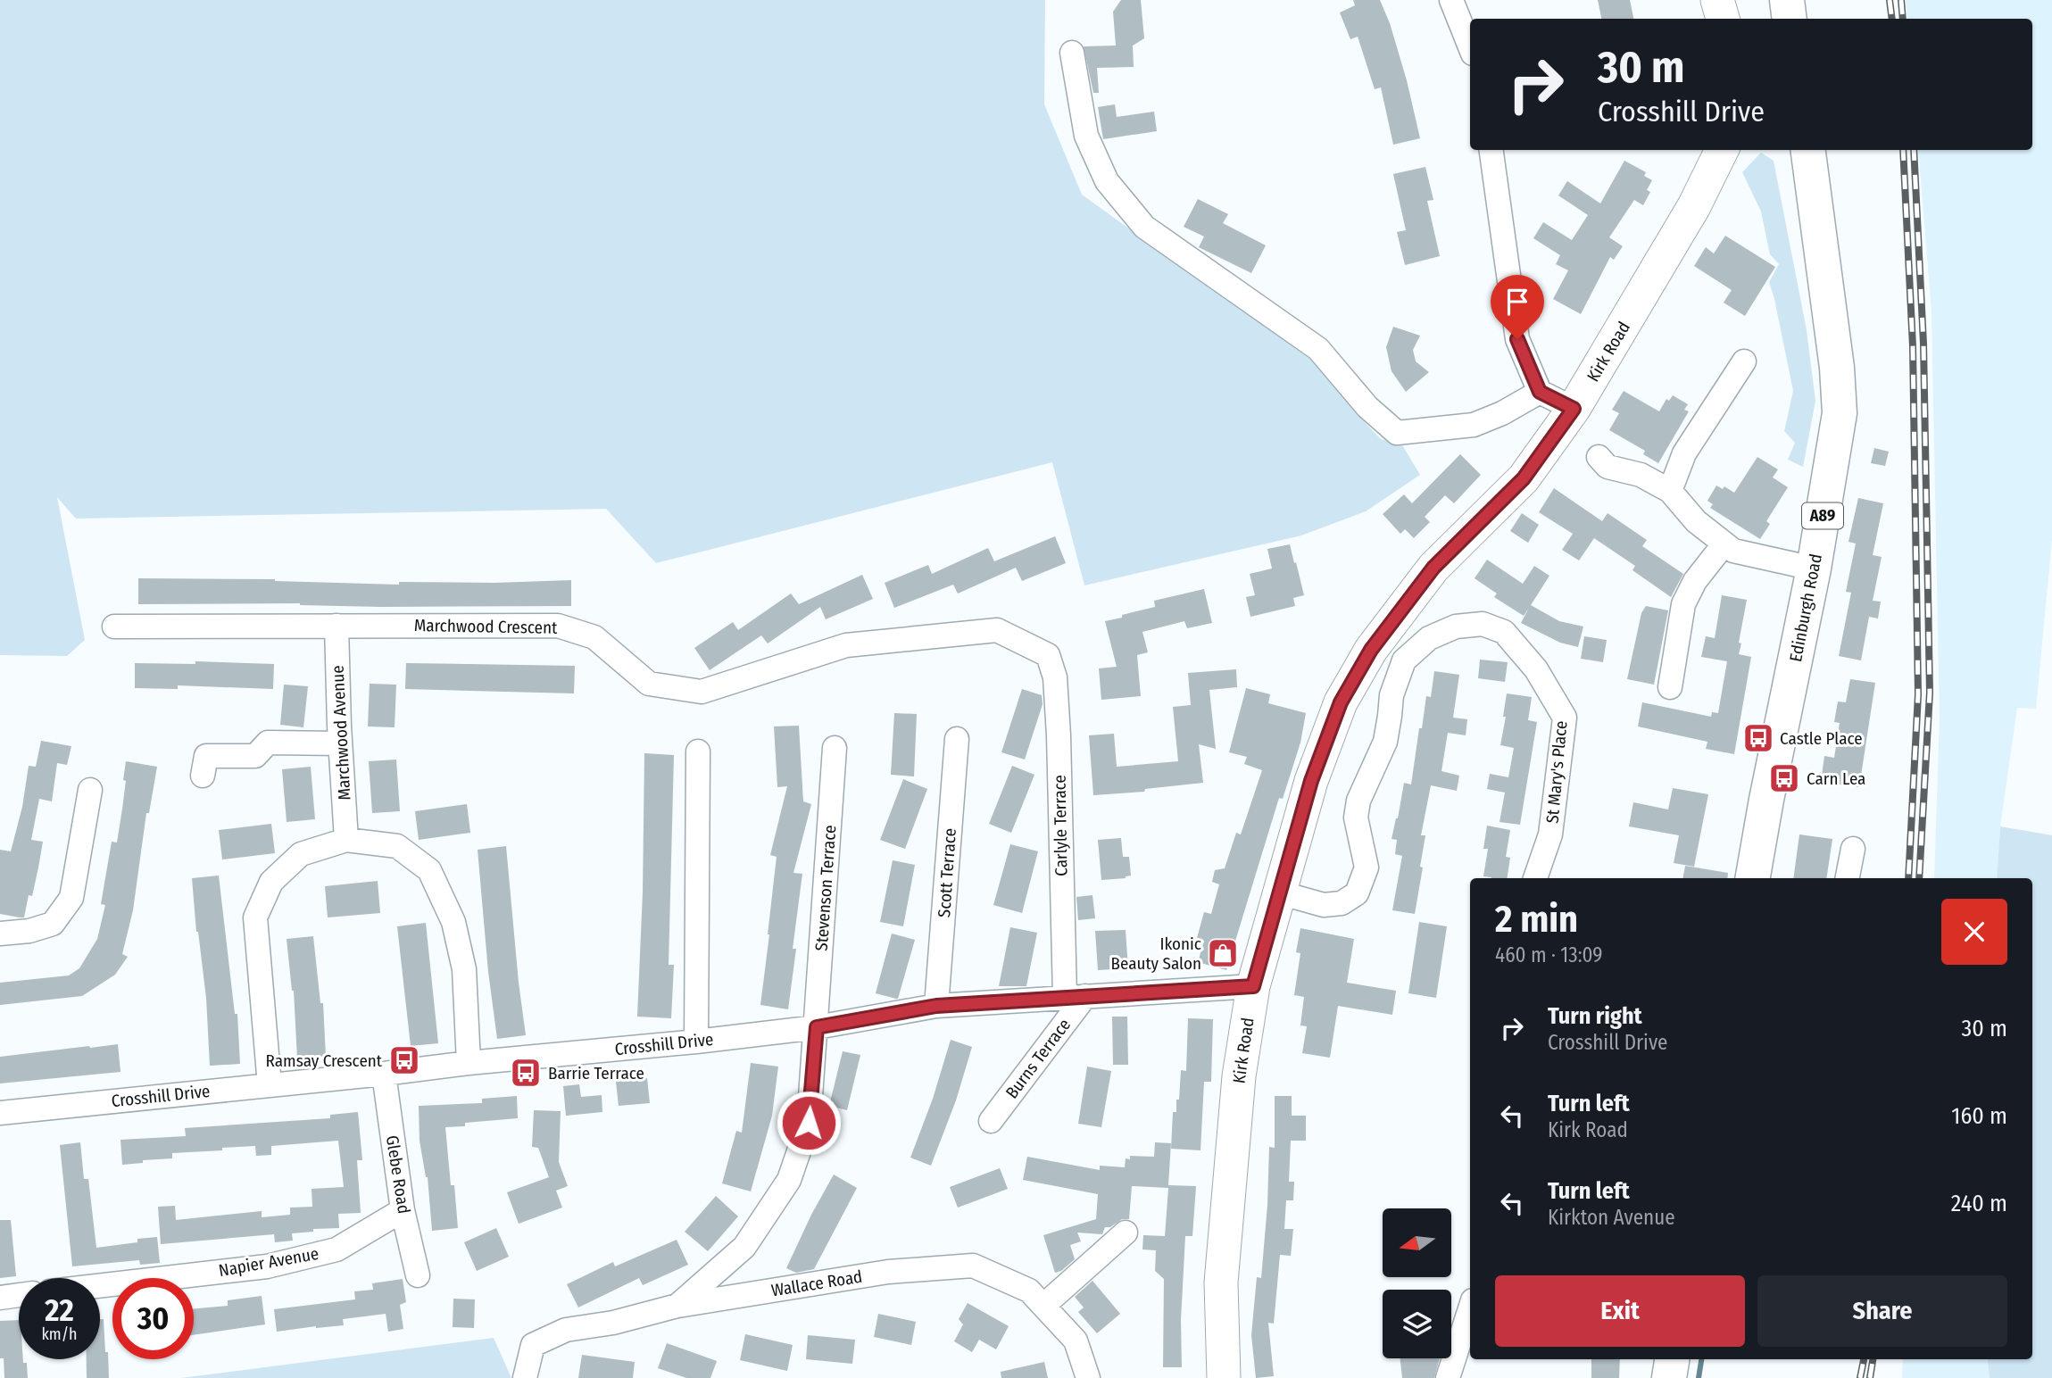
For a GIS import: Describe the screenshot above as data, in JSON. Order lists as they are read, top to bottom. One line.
{"streets":{"main road":["Kirk Road","A89","Edinburgh Road"],"street":["Marchwood Crescent","Marchwood Avenue","St Mary's Place","Carlyle Terrace","Scott Terrace","Stevenson Terrace","Crosshill Drive","Burns Terrace","Glebe Road","Napier Avenue","Wallace Road"]},"crossings":[["Kirk Road","St Mary's Place"],["Kirk Road","Crosshill Drive"],["Marchwood Crescent","Marchwood Avenue"],["Marchwood Crescent","Carlyle Terrace"],["Carlyle Terrace","Crosshill Drive"],["Carlyle Terrace","Burns Terrace"],["Scott Terrace","Crosshill Drive"],["Stevenson Terrace","Crosshill Drive"],["Stevenson Terrace","Wallace Road"],["Crosshill Drive","Burns Terrace"],["Crosshill Drive","Glebe Road"],["Glebe Road","Napier Avenue"]],"places":{"bus stop":["Castle Place","Carn Lea","Ramsay Crescent","Barrie Terrace"],"shop":["Ikonic Beauty Salon"]},"north":"left","page":{"turn":["30 m","Crosshill Drive"],"heading":["2 min","460 m · 13:09"],"list":[{"name":"Turn right","note":"Crosshill Drive","value":"30 m"},{"name":"Turn left","note":"Kirk Road","value":"160 m"},{"name":"Turn left","note":"Kirkton Avenue","value":"240 m"}],"buttons":["Exit","Share"],"speed":"22 km/h","limit":"30"}}
